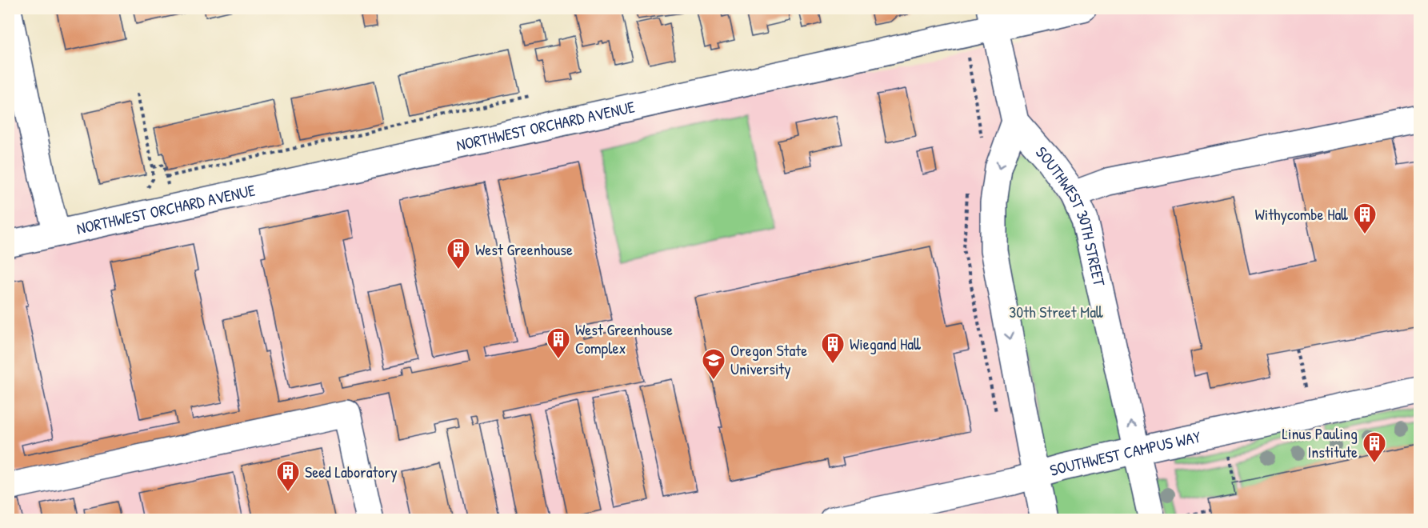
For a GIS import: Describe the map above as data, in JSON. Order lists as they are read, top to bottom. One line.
{"streets":{"street":["NORTHWEST ORCHARD AVENUE","SOUTHWEST 30TH STREET","SOUTHWEST CAMPUS WAY"]},"crossings":[["NORTHWEST ORCHARD AVENUE","SOUTHWEST 30TH STREET"],["SOUTHWEST 30TH STREET","SOUTHWEST CAMPUS WAY"]],"parks":["30th Street Mall"],"places":{"building":["Withycombe Hall","West Greenhouse","West Greenhouse Complex","Wiegand Hall","Linus Pauling Institute","Seed Laboratory"],"school or university":["Oregon State University"]}}
